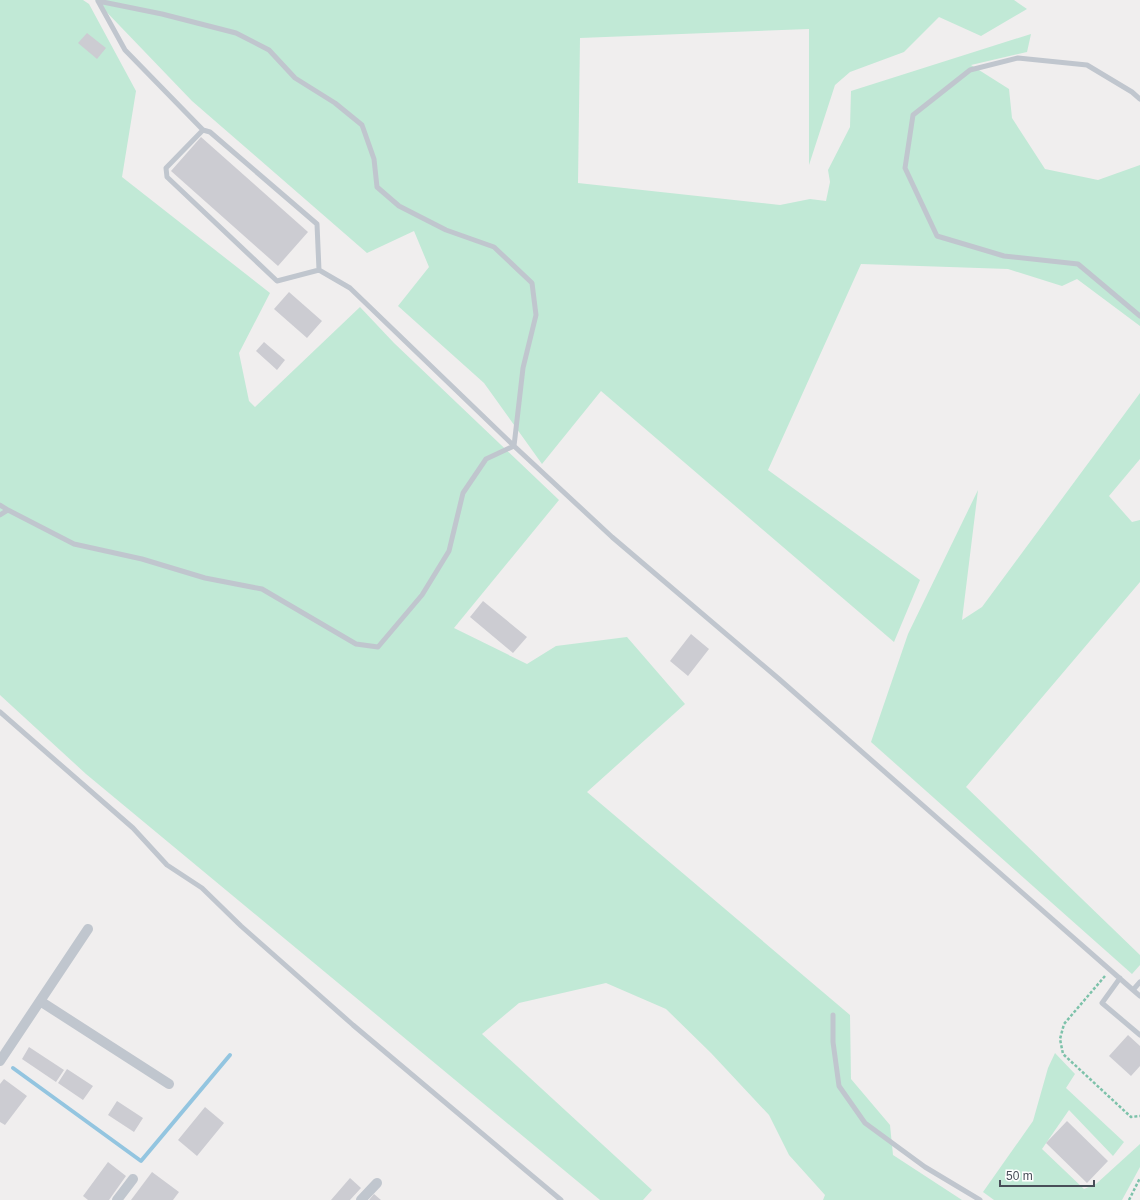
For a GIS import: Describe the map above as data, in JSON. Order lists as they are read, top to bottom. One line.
{"scale_bar":"50 m"}
